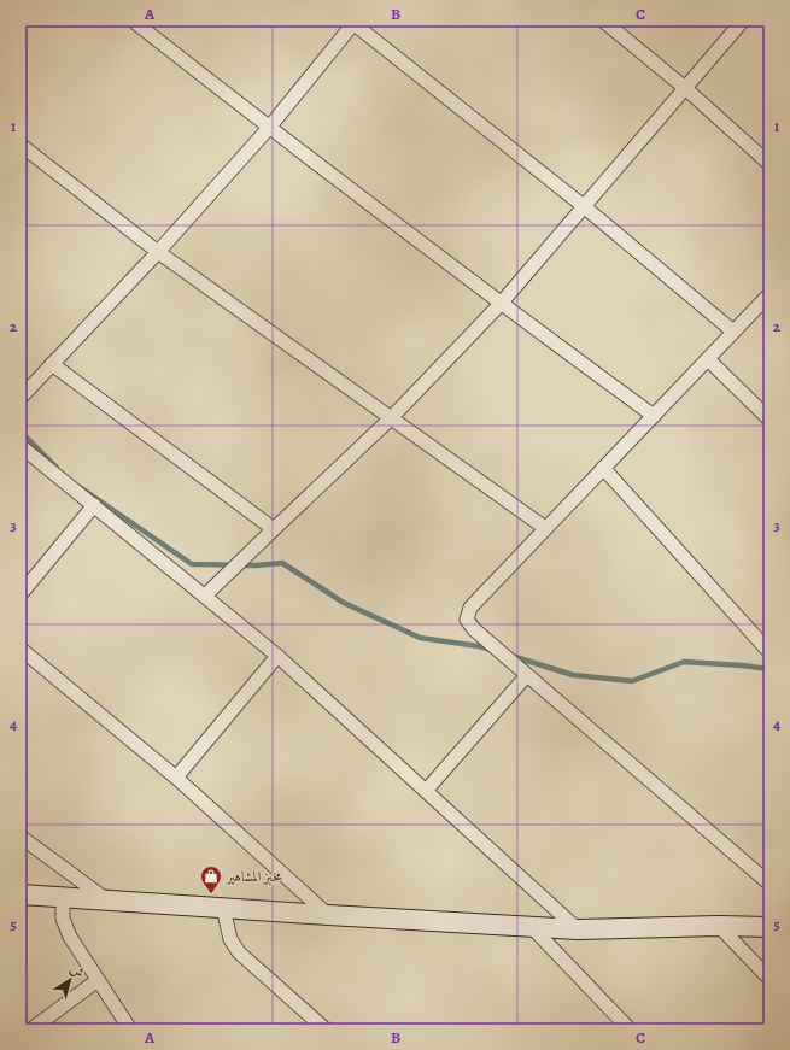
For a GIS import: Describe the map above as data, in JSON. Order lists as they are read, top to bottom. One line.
{"places":{"shop":["مخبز المشاهير"]},"north":"top right","grid":{"columns":["A","B","C"],"rows":["1","2","3","4","5"]}}
